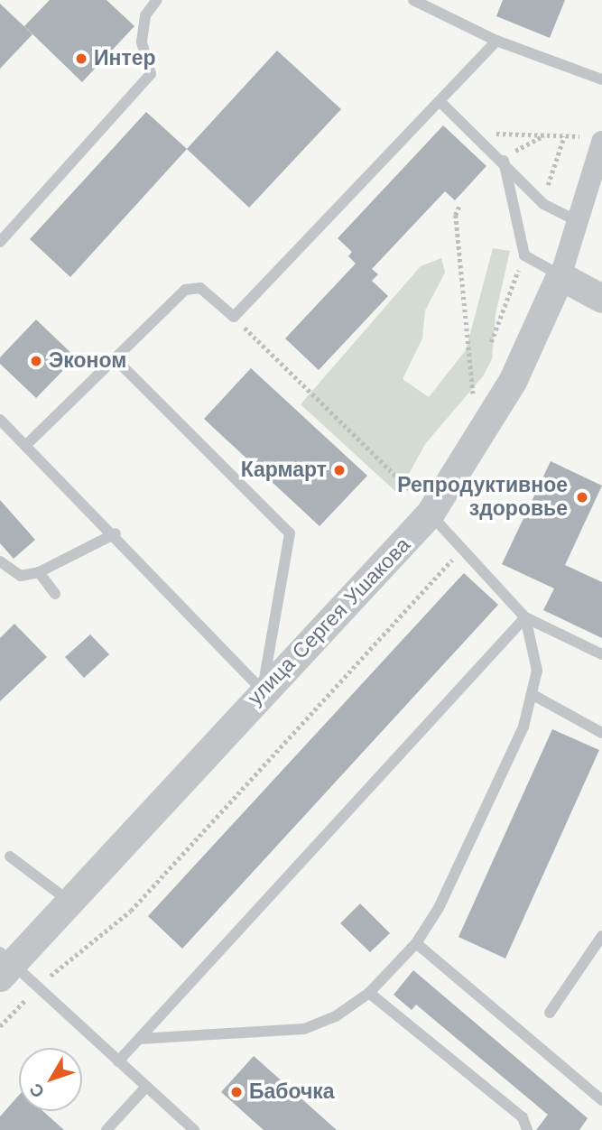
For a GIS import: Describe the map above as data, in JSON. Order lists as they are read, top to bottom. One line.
{"streets":{"street":["улица Сергея Ушакова"]},"places":["Интер","Эконом","Кармарт","Репродуктивное здоровье","Бабочка"],"north":"bottom left"}
